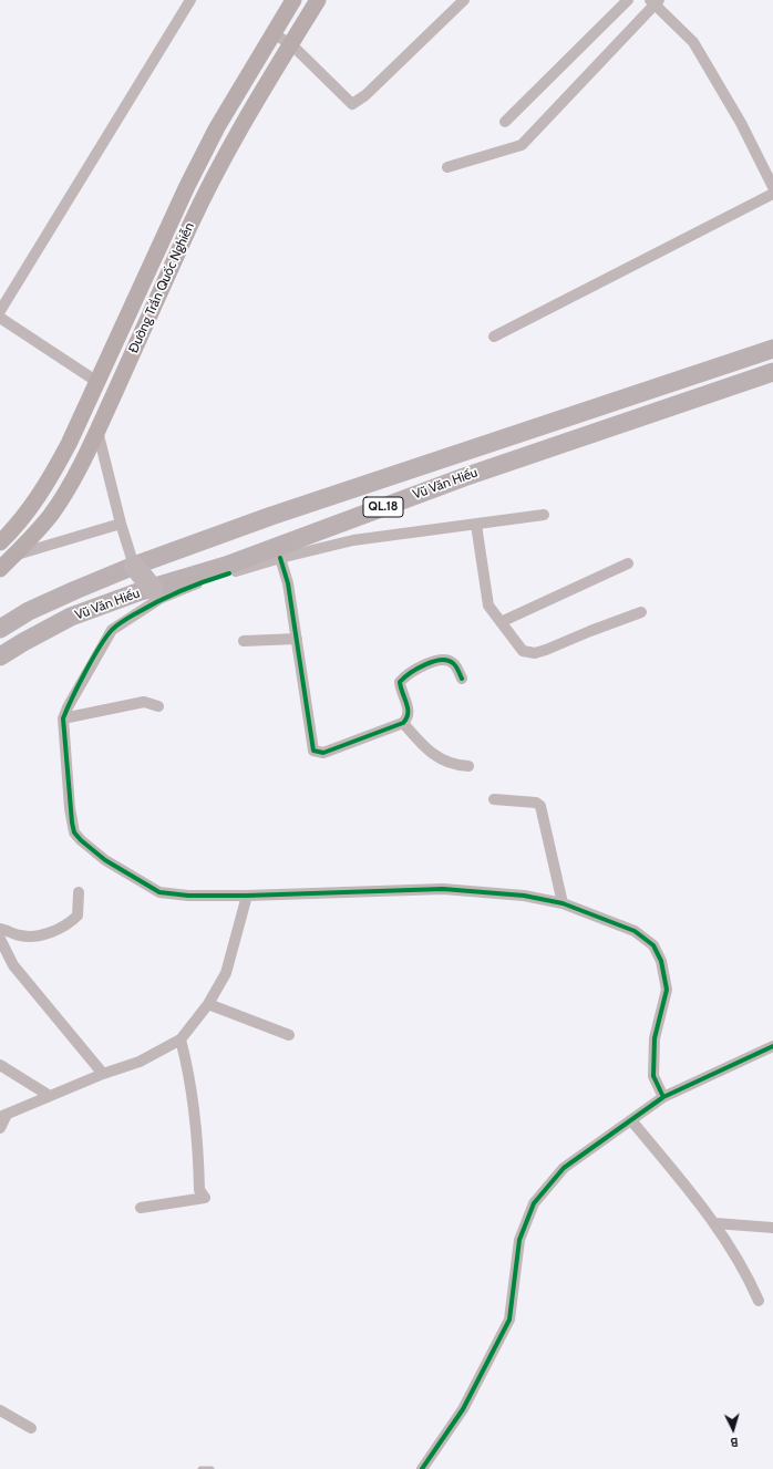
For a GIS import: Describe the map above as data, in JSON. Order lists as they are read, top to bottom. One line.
{"streets":{"main road":["Đường Trần Quốc Nghiễn","Vũ Văn Hiếu","QL.18"]},"north":"bottom"}
